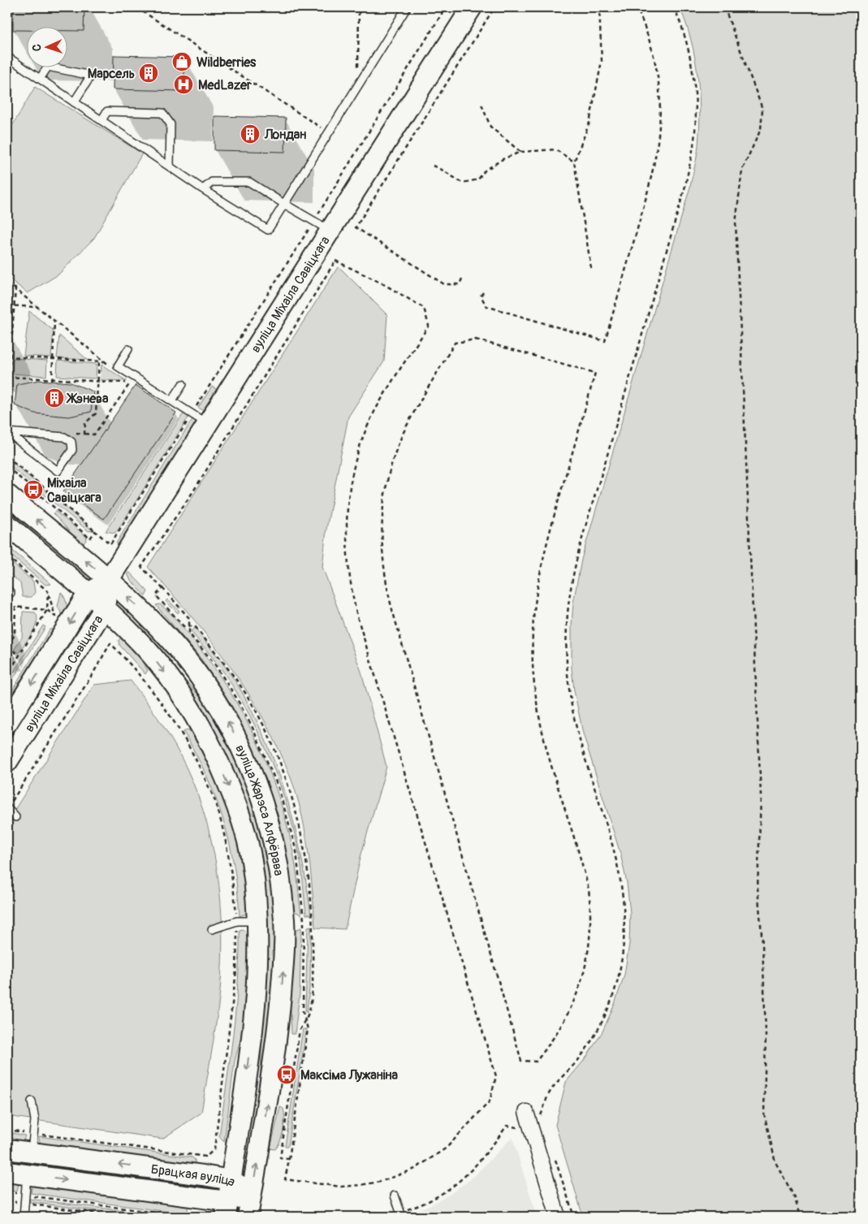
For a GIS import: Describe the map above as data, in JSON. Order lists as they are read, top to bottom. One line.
{"streets":{"main road":["вуліца Міхаіла Савіцкага","вуліца Жарэса Алфёрава","Брацкая вуліца"]},"crossings":[["вуліца Міхаіла Савіцкага","вуліца Жарэса Алфёрава"],["вуліца Жарэса Алфёрава","Брацкая вуліца"]],"places":{"shop":["Wildberries"],"building":["Марсель","Лондан","Жэнева"],"hospital":["MedLazer"],"bus stop":["Міхаіла Савіцкага","Максіма Лужаніна"]},"north":"left"}
